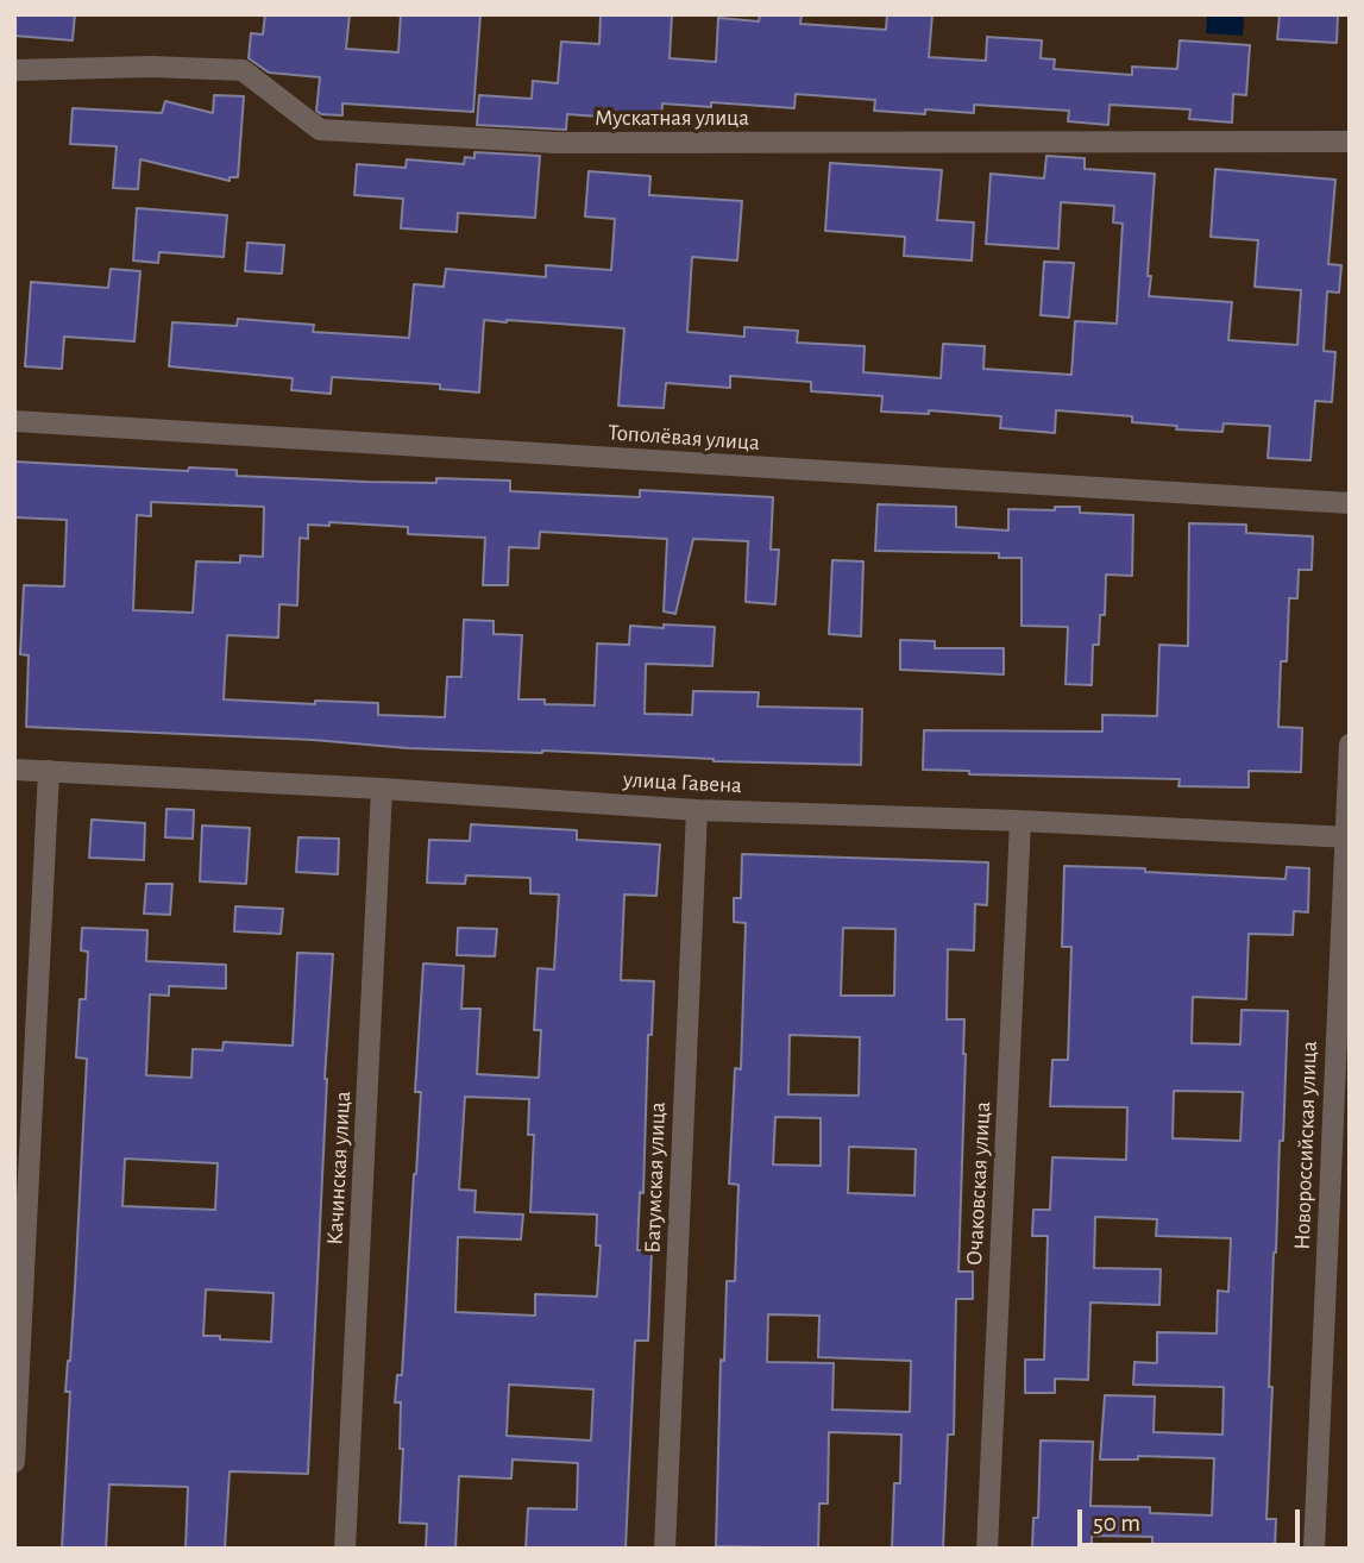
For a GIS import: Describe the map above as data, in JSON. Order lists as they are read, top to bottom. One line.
{"streets":{"street":["Мускатная улица","Тополёвая улица","улица Гавена","Новороссийская улица","Качинская улица","Батумская улица","Очаковская улица"]},"crossings":[["улица Гавена","Новороссийская улица"],["улица Гавена","Качинская улица"],["улица Гавена","Батумская улица"],["улица Гавена","Очаковская улица"]],"scale_bar":"50 m"}
